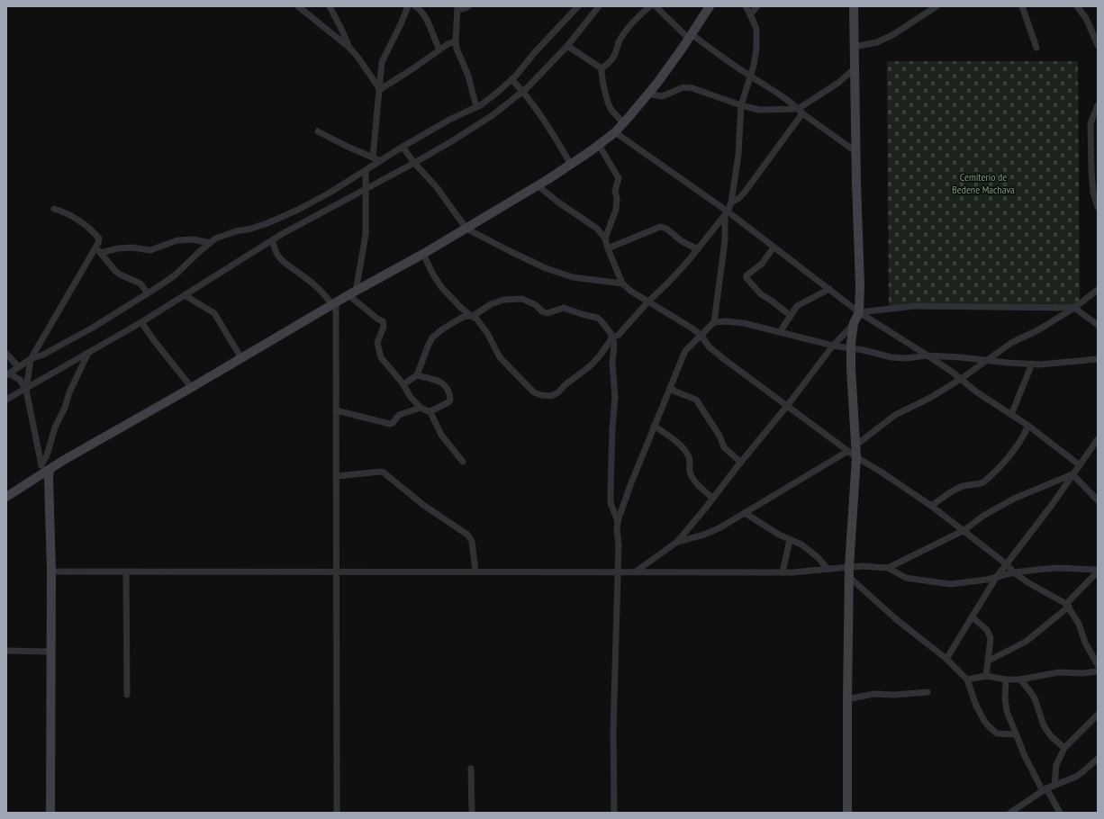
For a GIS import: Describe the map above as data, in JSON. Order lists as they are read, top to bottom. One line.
{"parks":["Cemiterio de Bedene Machava"]}
